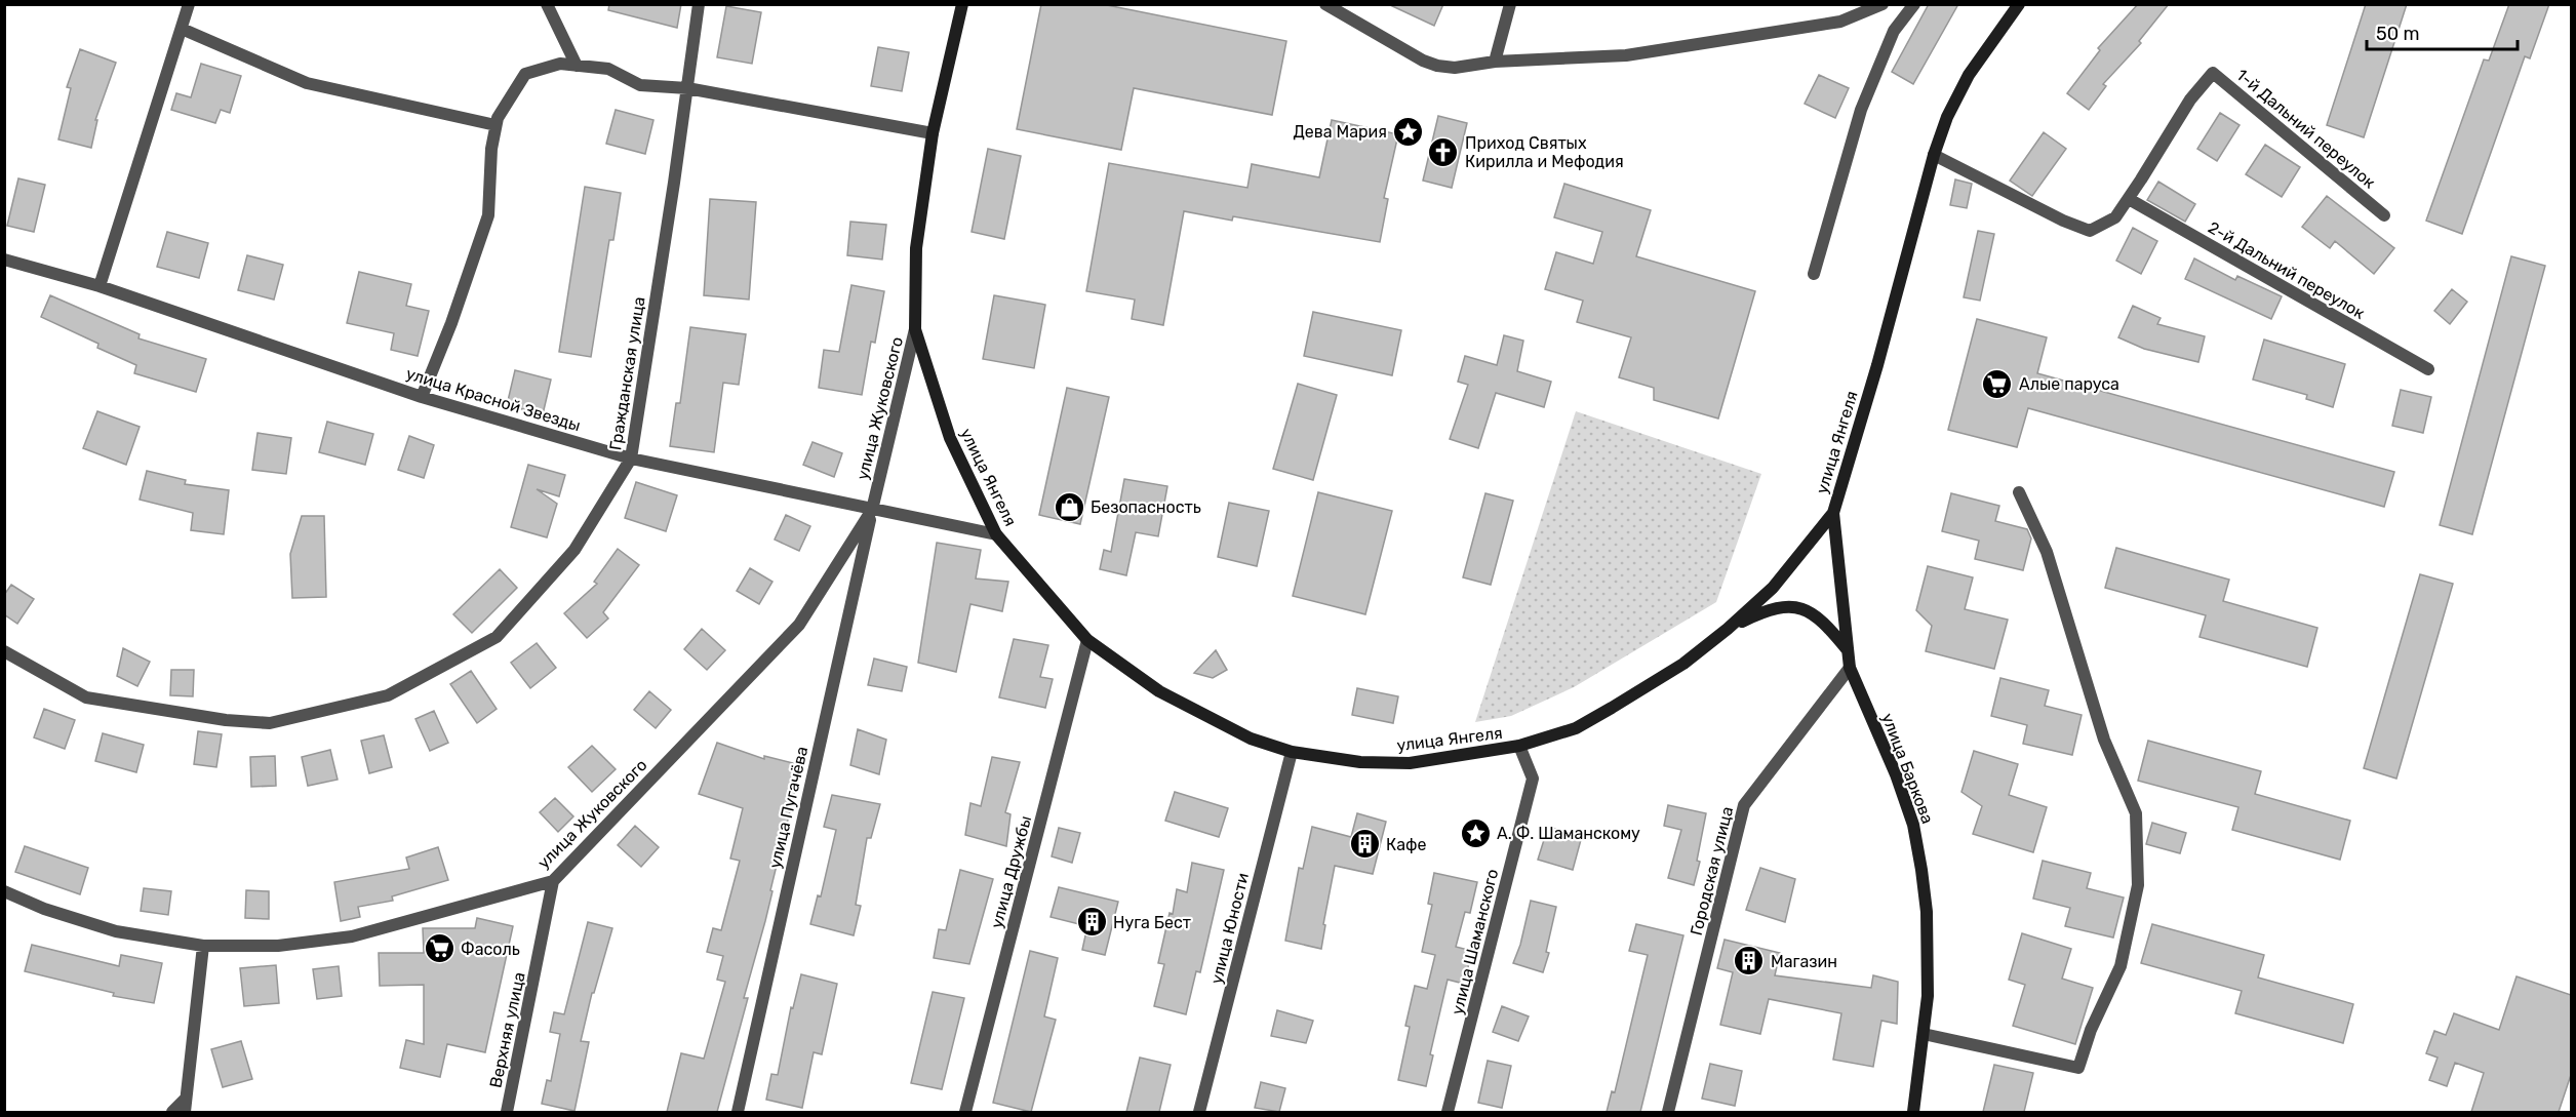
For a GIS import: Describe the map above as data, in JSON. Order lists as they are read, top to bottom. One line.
{"streets":{"street":["1-й Дальний переулок","2-й Дальний переулок","Гражданская улица","улица Красной Звезды","улица Жуковского","улица Янгеля","улица Баркова","улица Пугачёва","Городская улица","улица Дружбы","улица Юности","улица Шаманского","Верхняя улица"]},"crossings":[["1-й Дальний переулок","2-й Дальний переулок"],["1-й Дальний переулок","улица Янгеля"],["Гражданская улица","улица Красной Звезды"],["улица Красной Звезды","улица Жуковского"],["улица Красной Звезды","улица Янгеля"],["улица Красной Звезды","улица Пугачёва"],["улица Жуковского","улица Янгеля"],["улица Жуковского","улица Пугачёва"],["улица Жуковского","Верхняя улица"],["улица Янгеля","улица Баркова"],["улица Янгеля","улица Дружбы"],["улица Янгеля","улица Юности"],["улица Янгеля","улица Шаманского"],["улица Баркова","Городская улица"]],"places":{"place":["Дева Мария","А. Ф. Шаманскому"],"church":["Приход Святых Кирилла и Мефодия"],"supermarket":["Алые паруса","Фасоль"],"shop":["Безопасность"],"building":["Кафе","Нуга Бест","Магазин"]},"scale_bar":"50 m"}
